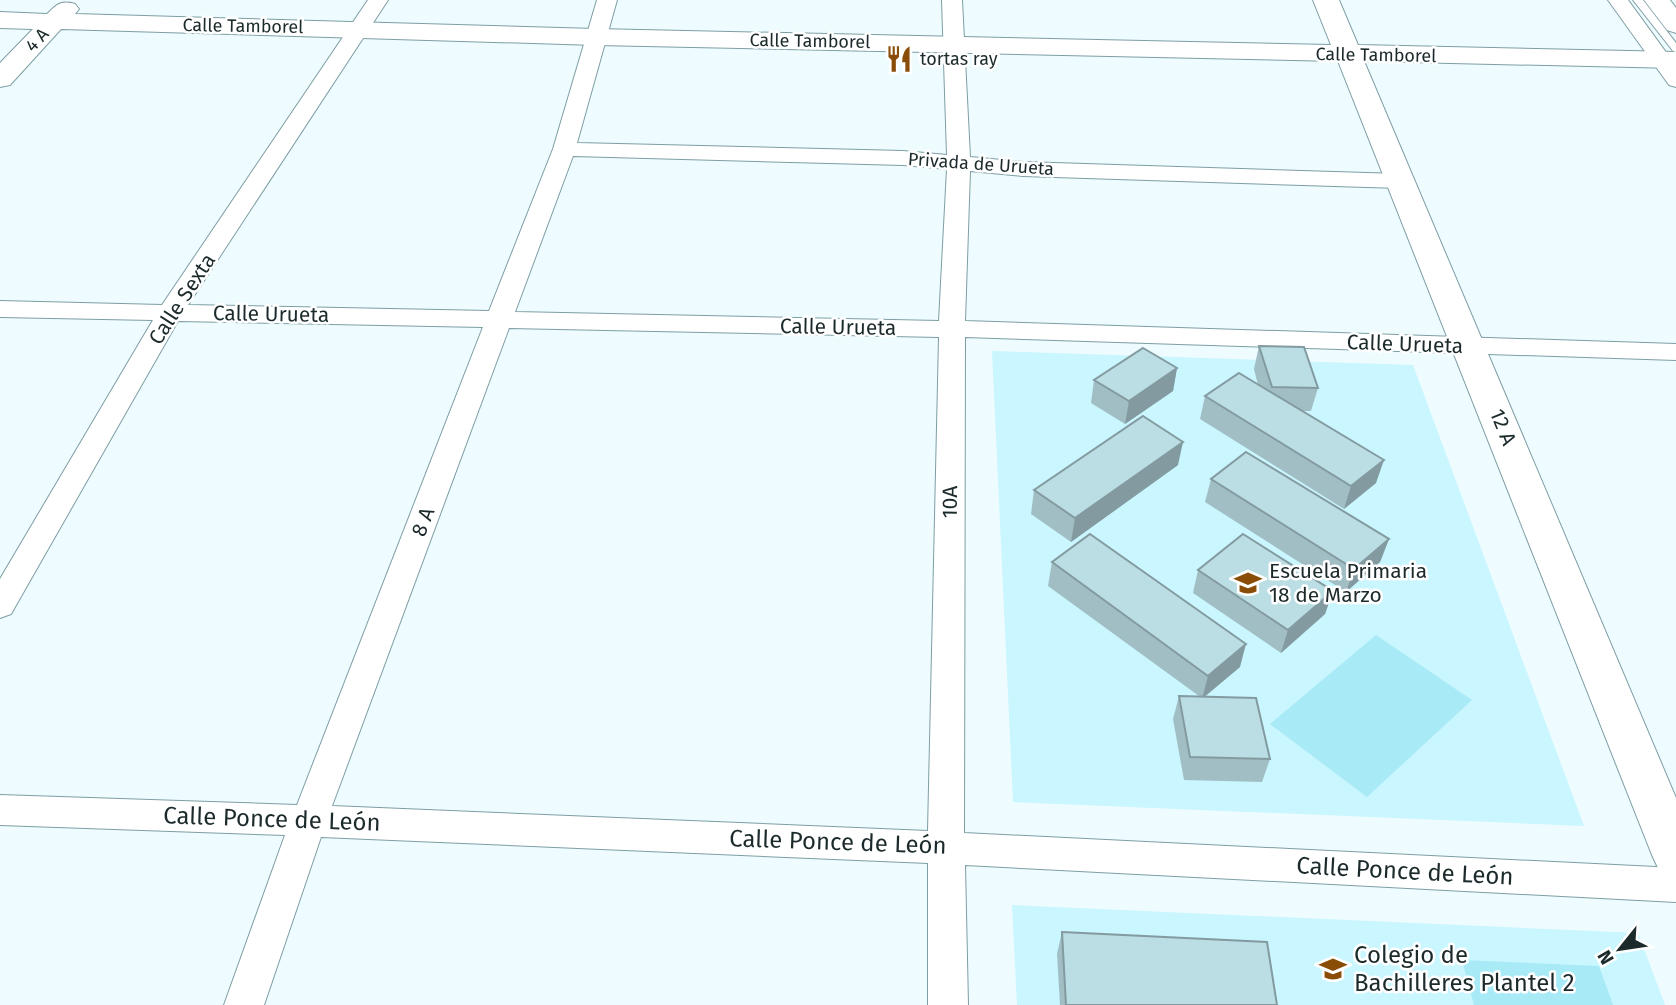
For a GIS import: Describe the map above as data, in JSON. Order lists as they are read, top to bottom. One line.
{"streets":{"main road":["Calle Tamborel","4 A","12 A"],"street":["Privada de Urueta","Calle Sexta","Calle Urueta","10A","8 A","Calle Ponce de León"]},"crossings":[["Calle Tamborel","4 A"],["Calle Tamborel","Calle Sexta"],["Calle Tamborel","12 A"],["Calle Tamborel","10A"],["Calle Tamborel","8 A"],["Privada de Urueta","12 A"],["Privada de Urueta","10A"],["Privada de Urueta","8 A"],["Calle Sexta","Calle Urueta"],["Calle Urueta","12 A"],["Calle Urueta","10A"],["Calle Urueta","8 A"],["10A","Calle Ponce de León"],["8 A","Calle Ponce de León"]],"places":{"restaurant":["tortas ray"],"school or university":["Escuela Primaria 18 de Marzo","Colegio de Bachilleres Plantel 2"]},"north":"bottom left"}
